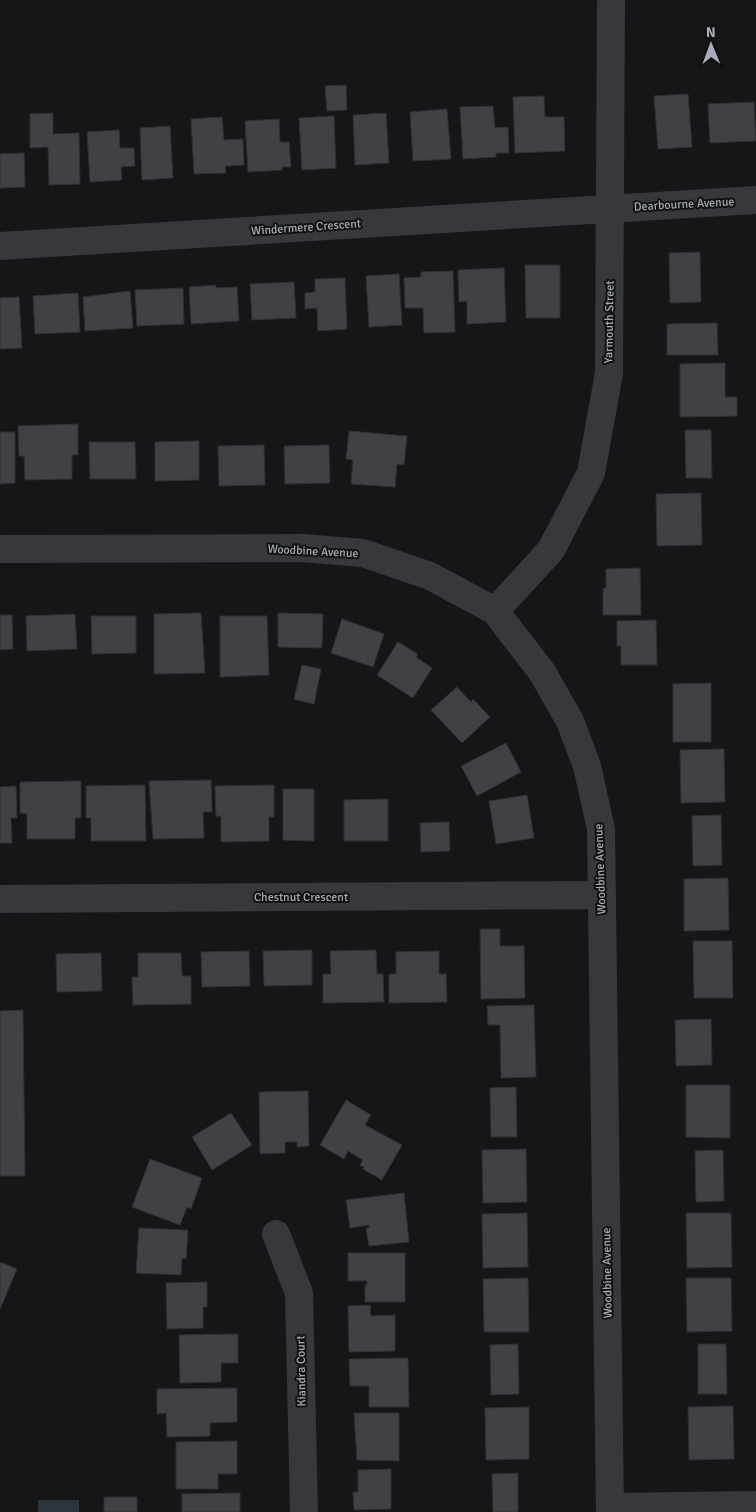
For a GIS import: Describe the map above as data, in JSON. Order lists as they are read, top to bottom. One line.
{"streets":{"street":["Dearbourne Avenue","Windermere Crescent","Yarmouth Street","Woodbine Avenue","Chestnut Crescent","Kiandra Court"]},"crossings":[["Dearbourne Avenue","Windermere Crescent"],["Dearbourne Avenue","Yarmouth Street"],["Windermere Crescent","Yarmouth Street"],["Yarmouth Street","Woodbine Avenue"],["Woodbine Avenue","Chestnut Crescent"]],"north":"top"}
